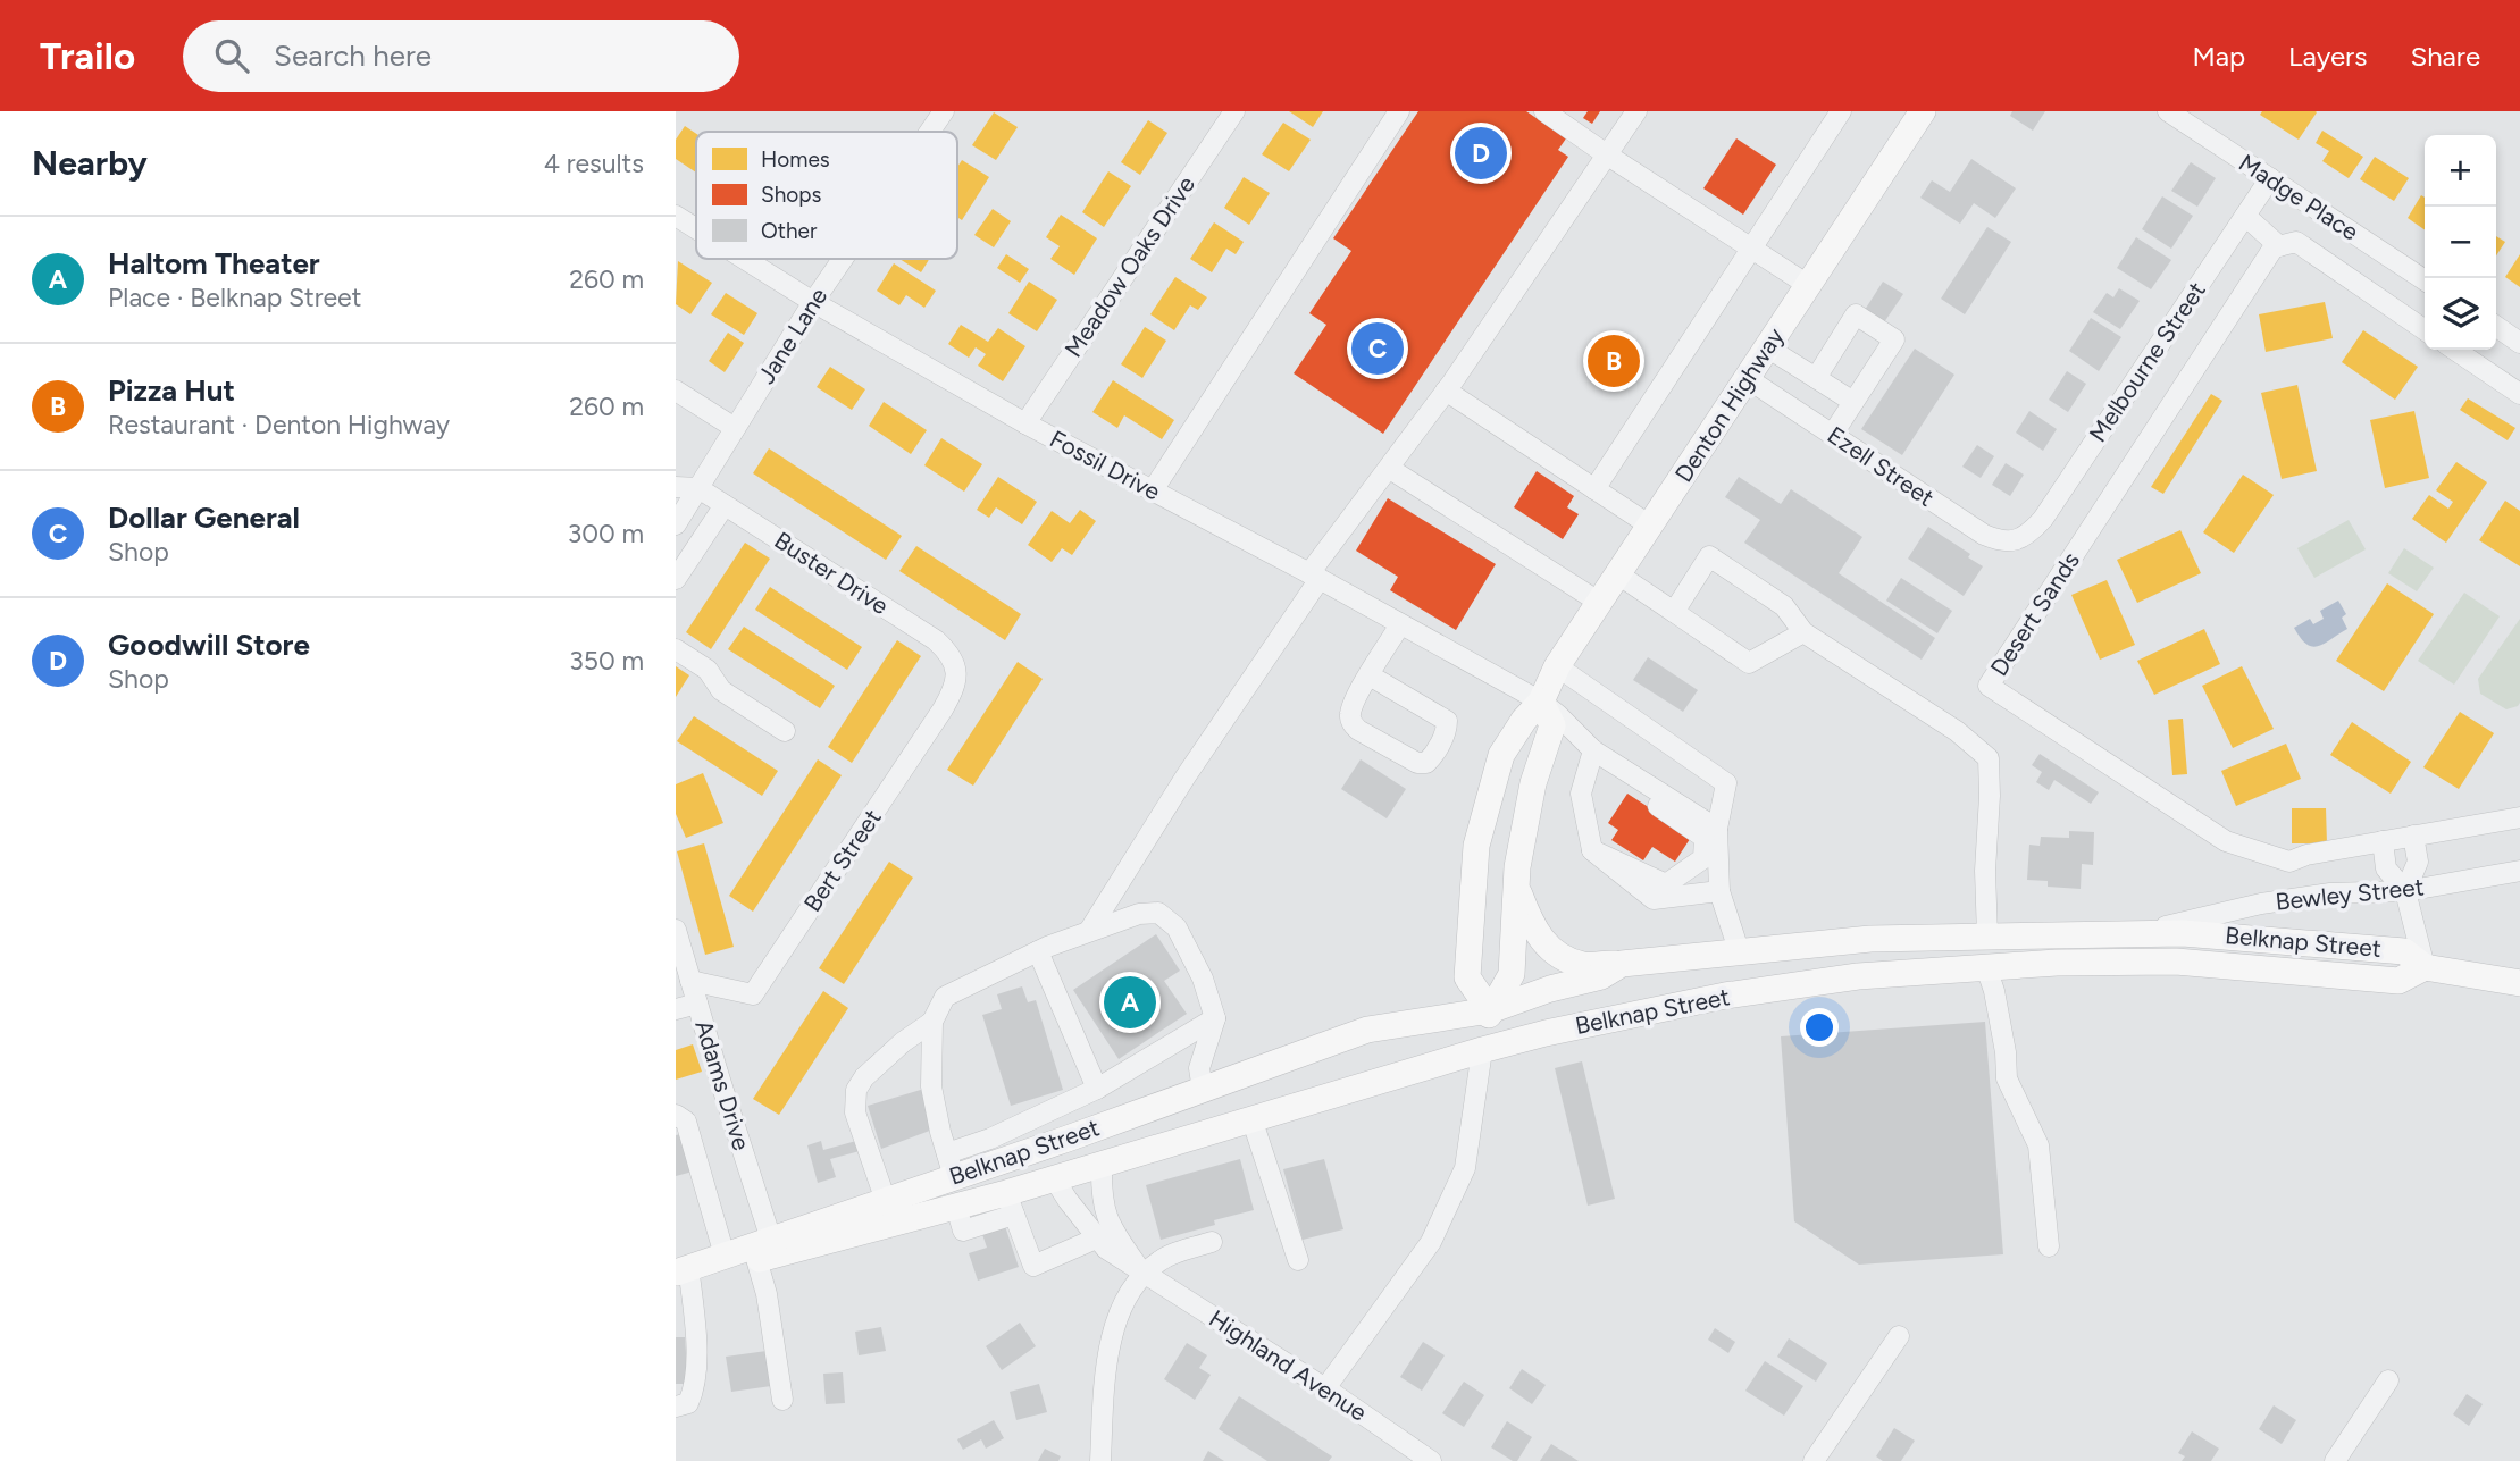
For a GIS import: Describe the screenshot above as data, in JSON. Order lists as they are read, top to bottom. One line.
{"streets":{"main road":["Denton Highway","Belknap Street"],"street":["Madge Place","Meadow Oaks Drive","Jane Lane","Melbourne Street","Fossil Drive","Ezell Street","Buster Drive","Desert Sands","Bert Street","Bewley Street","Adams Drive","Highland Avenue"]},"crossings":[["Madge Place","Melbourne Street"],["Meadow Oaks Drive","Fossil Drive"],["Jane Lane","Fossil Drive"],["Jane Lane","Buster Drive"],["Melbourne Street","Ezell Street"],["Denton Highway","Fossil Drive"],["Denton Highway","Ezell Street"],["Denton Highway","Belknap Street"],["Buster Drive","Bert Street"],["Bert Street","Adams Drive"],["Bewley Street","Belknap Street"],["Belknap Street","Adams Drive"],["Belknap Street","Highland Avenue"]],"legend":["Homes","Shops","Other"],"page":{"header":"Trailo","search":"Search here","nav":["Map","Layers","Share"],"heading":["Nearby","4 results"],"pins":["D","C","B","A"],"map_buttons":["+","−"],"list":[{"mark":"A","name":"Haltom Theater","note":"Place · Belknap Street","value":"260 m"},{"mark":"B","name":"Pizza Hut","note":"Restaurant · Denton Highway","value":"260 m"},{"mark":"C","name":"Dollar General","note":"Shop","value":"300 m"},{"mark":"D","name":"Goodwill Store","note":"Shop","value":"350 m"}]}}
